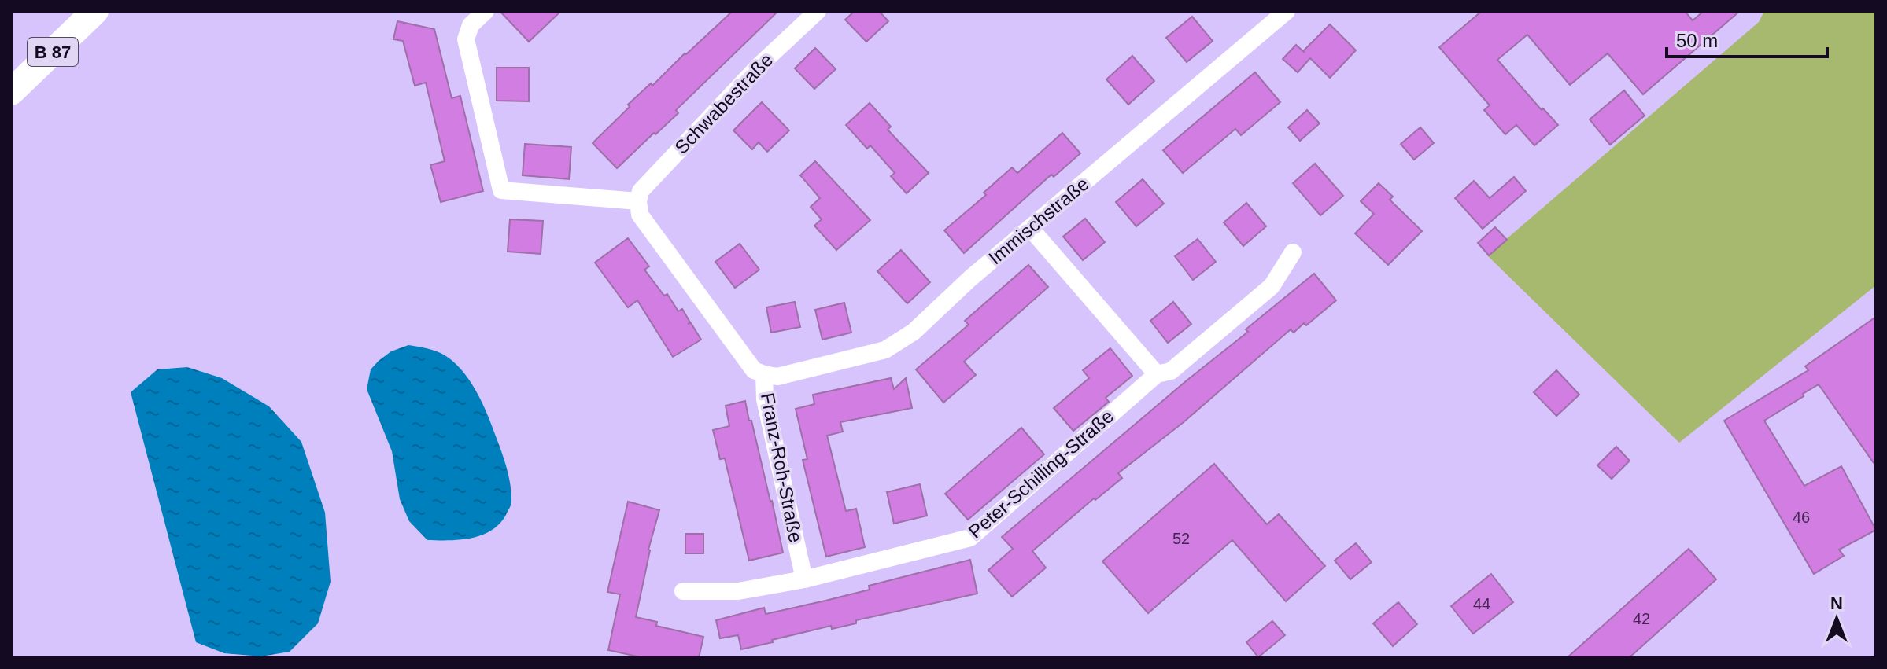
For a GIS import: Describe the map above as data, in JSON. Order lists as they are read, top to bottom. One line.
{"streets":{"main road":["B 87"],"street":["Schwabestraße","Immischstraße","Franz-Roh-Straße","Peter-Schilling-Straße"]},"crossings":[["Schwabestraße","Franz-Roh-Straße"],["Immischstraße","Franz-Roh-Straße"],["Franz-Roh-Straße","Peter-Schilling-Straße"]],"house_numbers":["46","52","44","42"],"scale_bar":"50 m","north":"top"}
